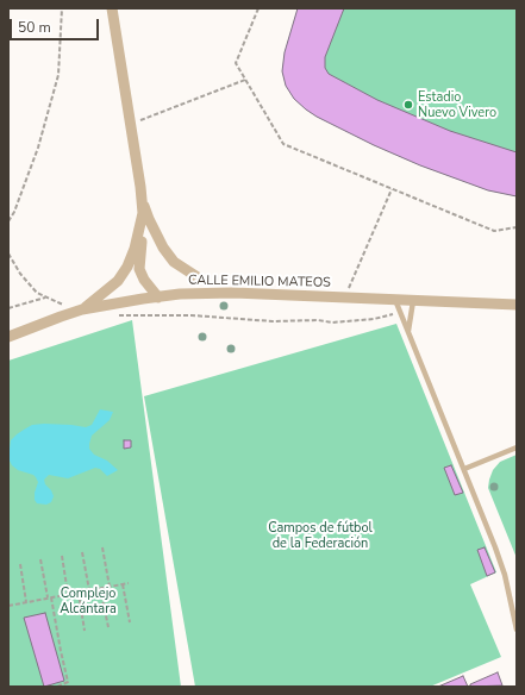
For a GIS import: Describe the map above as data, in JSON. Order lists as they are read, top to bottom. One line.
{"streets":{"street":["CALLE EMILIO MATEOS"]},"parks":["Campos de fútbol de la Federación","Complejo Alcántara"],"places":["Estadio Nuevo Vivero"],"scale_bar":"50 m"}
